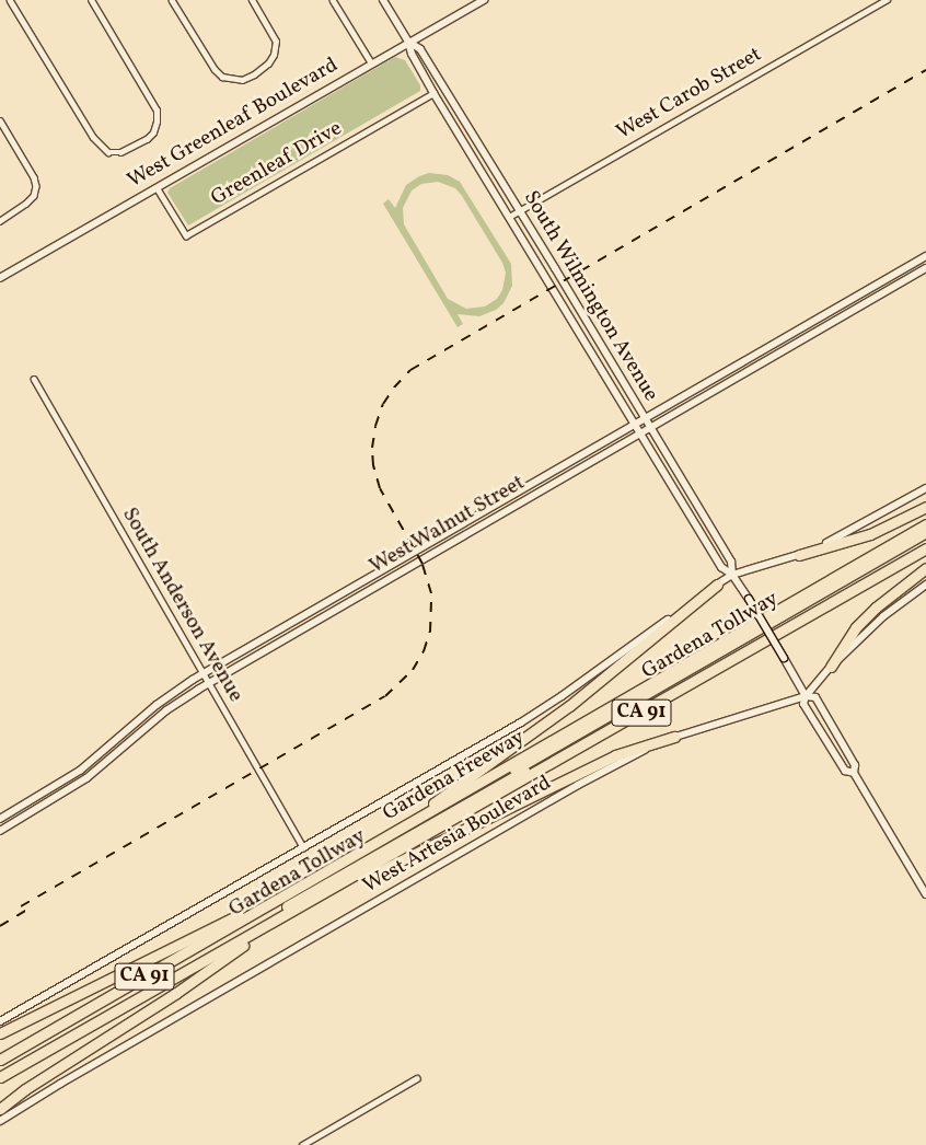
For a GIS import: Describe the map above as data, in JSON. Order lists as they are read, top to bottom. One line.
{"streets":{"highway":["Gardena Tollway","CA 91","Gardena Freeway"],"main road":["South Wilmington Avenue","West Artesia Boulevard"],"street":["West Carob Street","West Greenleaf Boulevard","Greenleaf Drive","West Walnut Street","South Anderson Avenue"]},"crossings":[["West Carob Street","South Wilmington Avenue"],["West Greenleaf Boulevard","Greenleaf Drive"],["West Greenleaf Boulevard","South Wilmington Avenue"],["Greenleaf Drive","South Wilmington Avenue"],["South Wilmington Avenue","West Walnut Street"],["South Wilmington Avenue","West Artesia Boulevard"],["West Walnut Street","South Anderson Avenue"],["Gardena Tollway","Gardena Freeway"]]}
